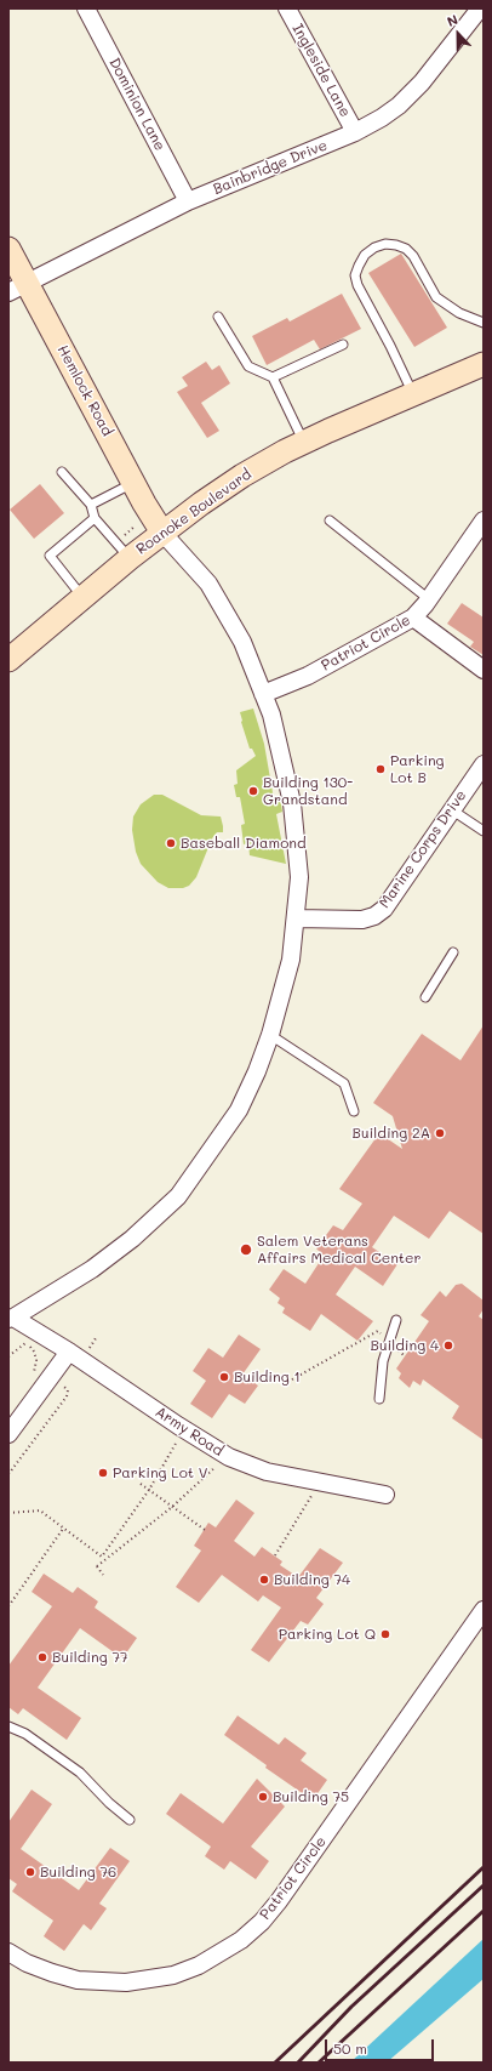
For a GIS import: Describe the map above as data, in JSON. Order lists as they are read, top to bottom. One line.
{"streets":{"main road":["Hemlock Road","Roanoke Boulevard"],"street":["Ingleside Lane","Dominion Lane","Bainbridge Drive","Patriot Circle","Marine Corps Drive","Army Road"]},"crossings":[["Ingleside Lane","Bainbridge Drive"],["Dominion Lane","Bainbridge Drive"],["Bainbridge Drive","Hemlock Road"],["Hemlock Road","Roanoke Boulevard"]],"places":["Parking Lot B","Building 130- Grandstand","Baseball Diamond","Building 2A","Salem Veterans Affairs Medical Center","Building 4","Building 1","Parking Lot V","Building 74","Parking Lot Q","Building 77","Building 75","Building 76"],"scale_bar":"50 m","north":"top"}
